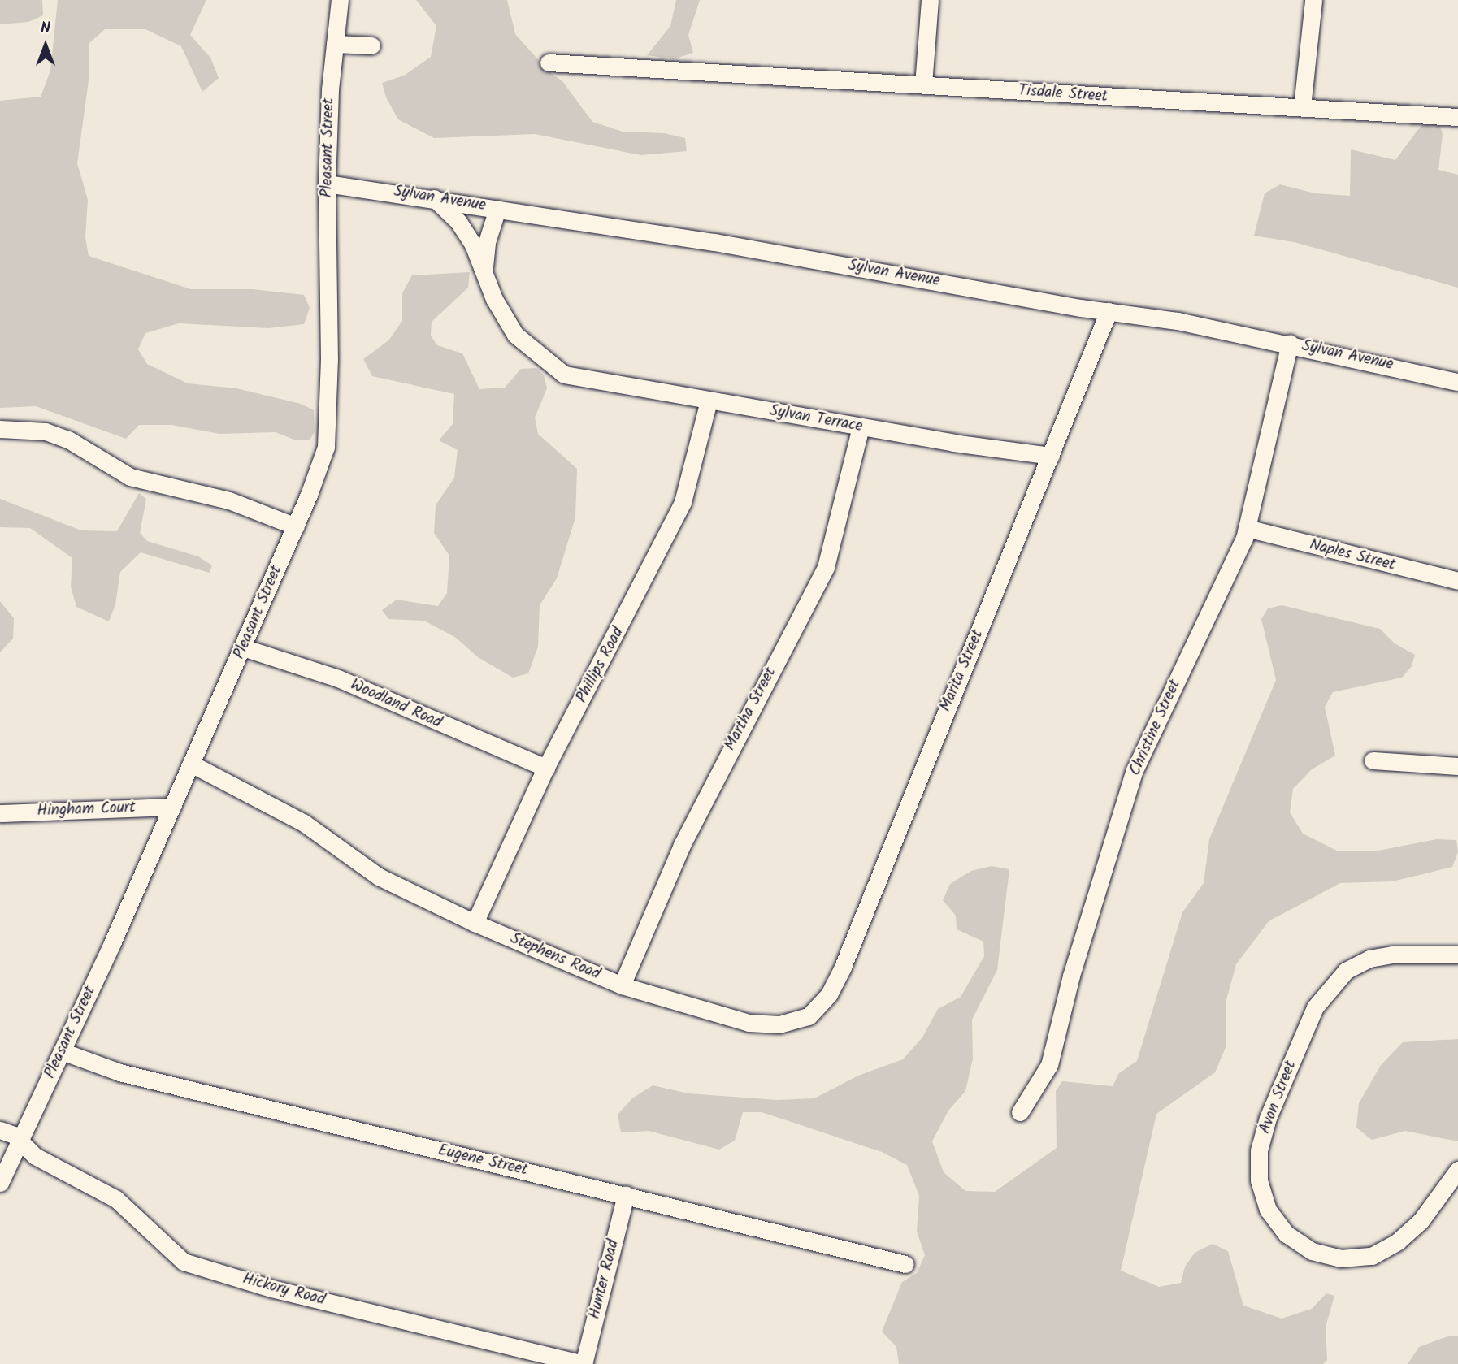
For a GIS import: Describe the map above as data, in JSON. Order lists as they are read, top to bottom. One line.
{"streets":{"street":["Tisdale Street","Pleasant Street","Sylvan Avenue","Sylvan Terrace","Naples Street","Phillips Road","Marita Street","Woodland Road","Martha Street","Christine Street","Hingham Court","Stephens Road","Avon Street","Eugene Street","Hunter Road","Hickory Road"]},"crossings":[["Pleasant Street","Sylvan Avenue"],["Pleasant Street","Woodland Road"],["Pleasant Street","Hingham Court"],["Pleasant Street","Stephens Road"],["Pleasant Street","Eugene Street"],["Pleasant Street","Hickory Road"],["Sylvan Avenue","Sylvan Terrace"],["Sylvan Avenue","Christine Street"],["Sylvan Terrace","Phillips Road"],["Sylvan Terrace","Marita Street"],["Sylvan Terrace","Martha Street"],["Naples Street","Christine Street"],["Phillips Road","Woodland Road"],["Phillips Road","Stephens Road"],["Marita Street","Stephens Road"],["Martha Street","Stephens Road"],["Eugene Street","Hunter Road"],["Hunter Road","Hickory Road"]],"north":"top"}
